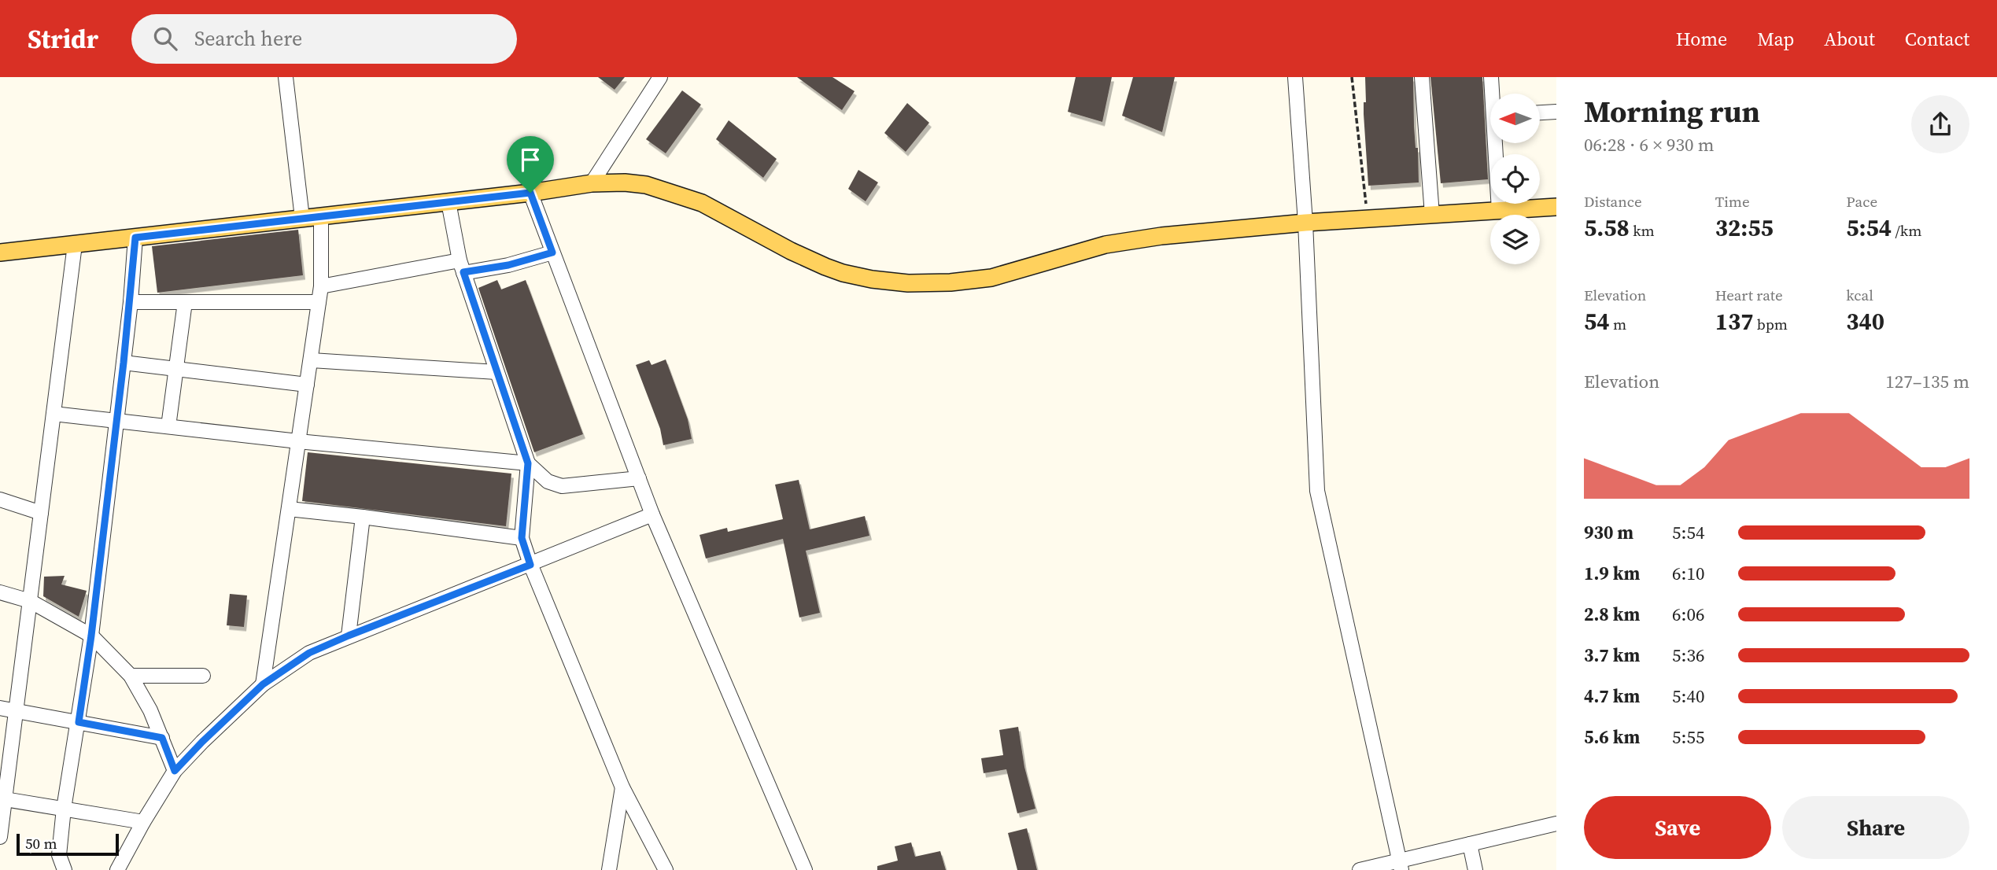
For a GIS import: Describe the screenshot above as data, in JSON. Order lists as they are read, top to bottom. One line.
{"scale_bar":"50 m","north":"left","page":{"header":"Stridr","search":"Search here","nav":["Home","Map","About","Contact"],"heading":["Morning run","06:28 · 6 × 930 m"],"stats":[["Distance","5.58 km"],["Time","32:55"],["Pace","5:54 /km"],["Elevation","54 m"],["Heart rate","137 bpm"],["kcal","340"]],"chart":["Elevation","127–135 m"],"list":[{"name":"930 m","note":"5:54"},{"name":"1.9 km","note":"6:10"},{"name":"2.8 km","note":"6:06"},{"name":"3.7 km","note":"5:36"},{"name":"4.7 km","note":"5:40"},{"name":"5.6 km","note":"5:55"}],"buttons":["Save","Share"],"scale":"50 m"}}
